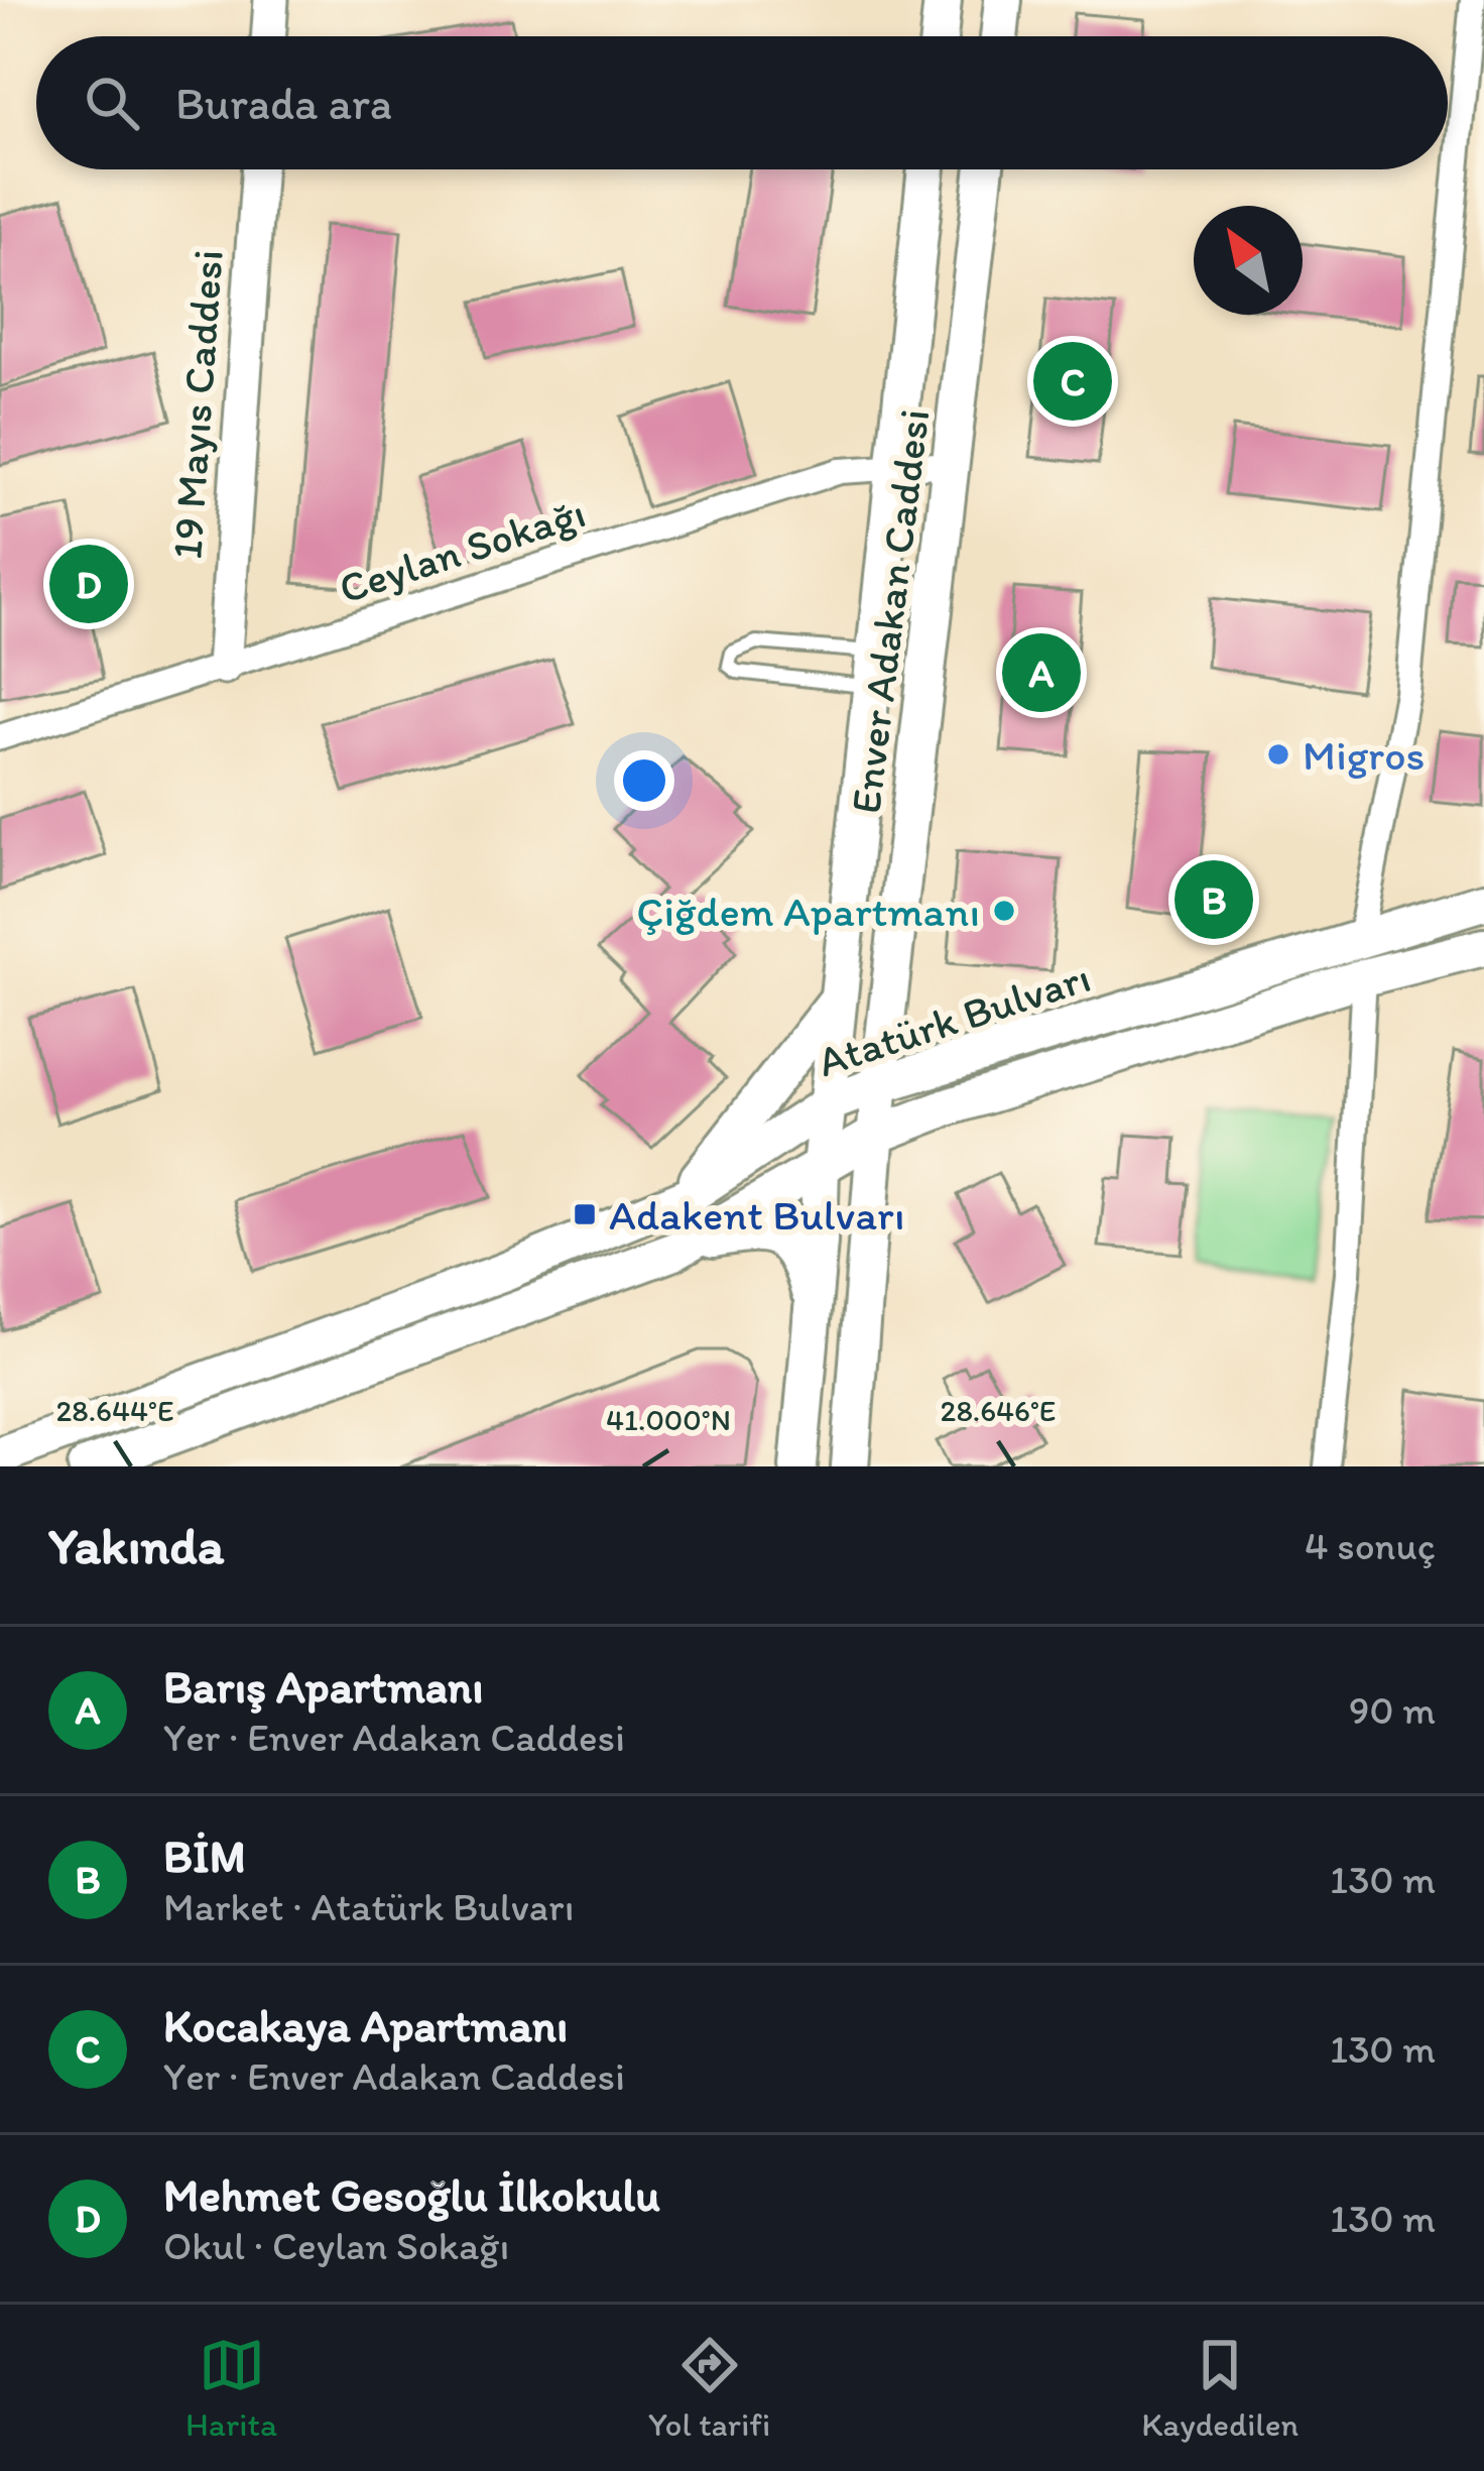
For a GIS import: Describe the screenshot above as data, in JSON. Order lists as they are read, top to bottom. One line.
{"streets":{"main road":["Enver Adakan Caddesi","Atatürk Bulvarı"],"street":["19 Mayıs Caddesi","Ceylan Sokağı"]},"crossings":[["19 Mayıs Caddesi","Ceylan Sokağı"],["Ceylan Sokağı","Enver Adakan Caddesi"],["Enver Adakan Caddesi","Atatürk Bulvarı"]],"places":{"other":["Migros","Çiğdem Apartmanı"],"transit":["Adakent Bulvarı"]},"north":"top left","page":{"search":"Burada ara","pins":["C","D","A","B"],"heading":["Yakında","4 sonuç"],"list":[{"mark":"A","name":"Barış Apartmanı","note":"Yer · Enver Adakan Caddesi","value":"90 m"},{"mark":"B","name":"BİM","note":"Market · Atatürk Bulvarı","value":"130 m"},{"mark":"C","name":"Kocakaya Apartmanı","note":"Yer · Enver Adakan Caddesi","value":"130 m"},{"mark":"D","name":"Mehmet Gesoğlu İlkokulu","note":"Okul · Ceylan Sokağı","value":"130 m"}],"nav":["Harita","Yol tarifi","Kaydedilen"]},"coordinates":["28.644°E","28.646°E","41.000°N"]}
